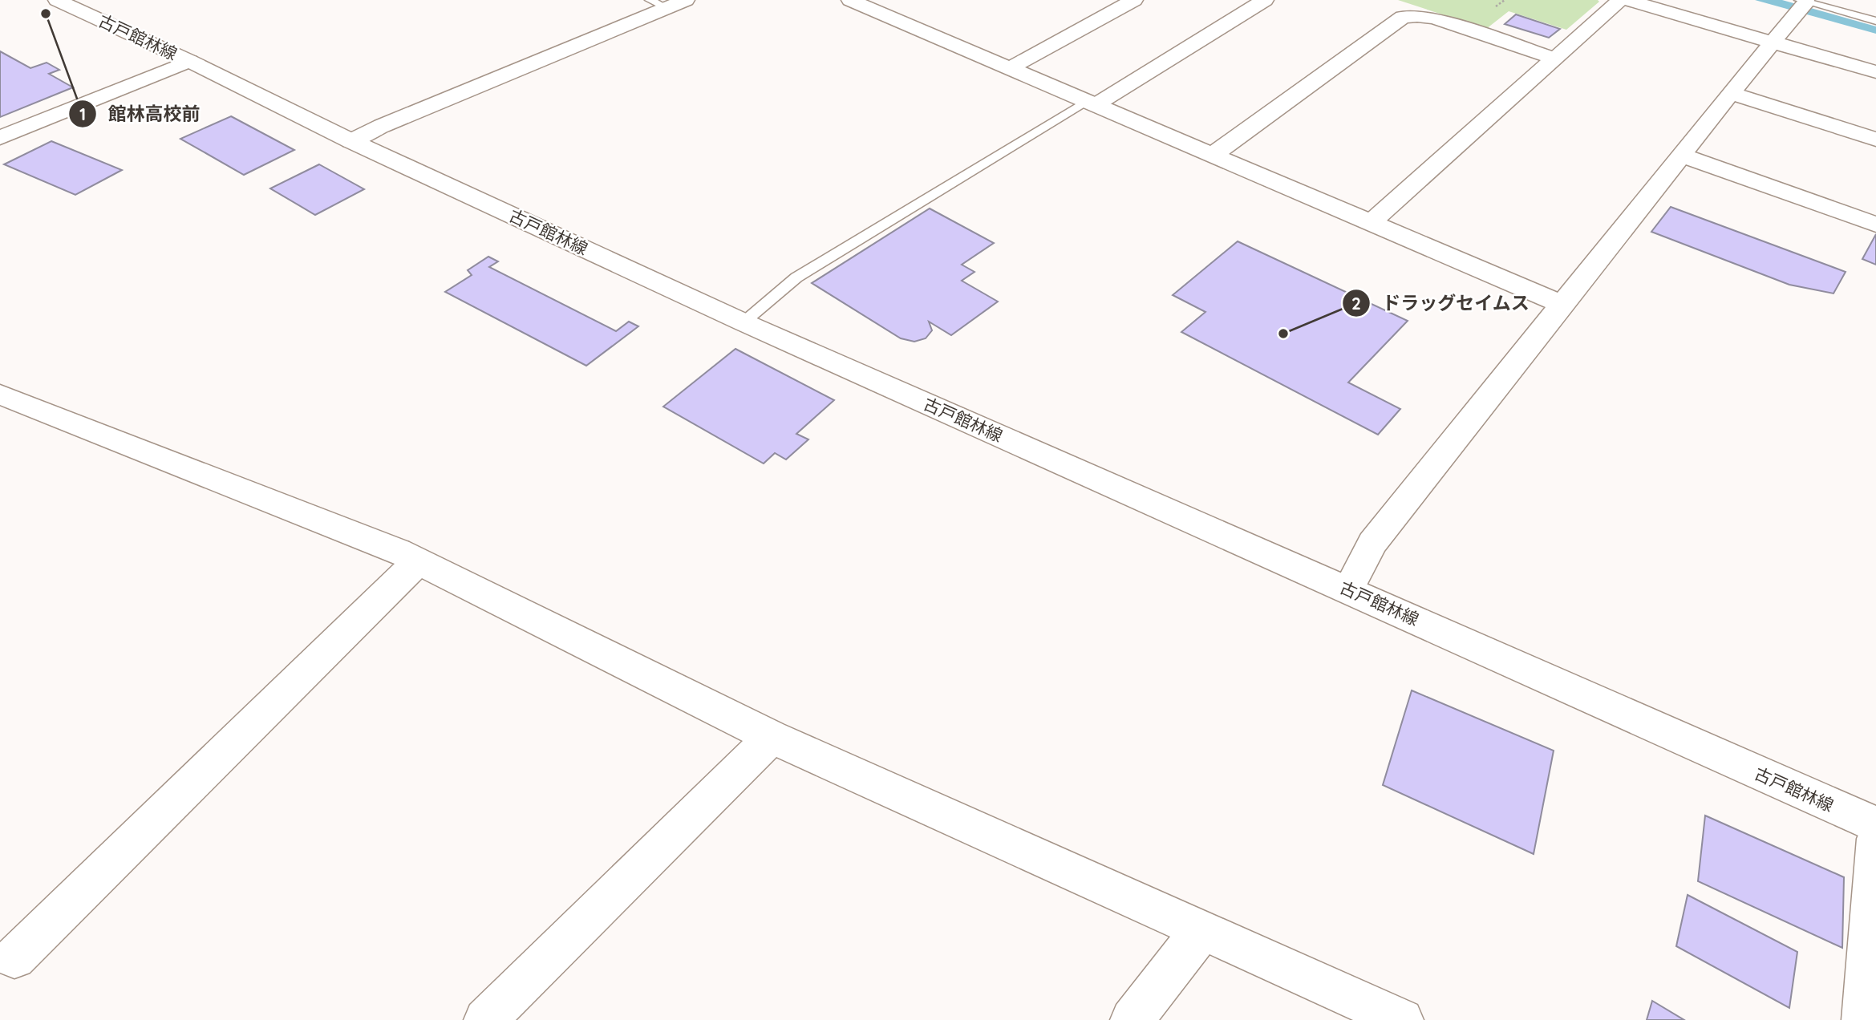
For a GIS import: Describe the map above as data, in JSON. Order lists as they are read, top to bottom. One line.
{"streets":{"street":["古戸館林線"]},"places":["館林高校前","ドラッグセイムス"]}
